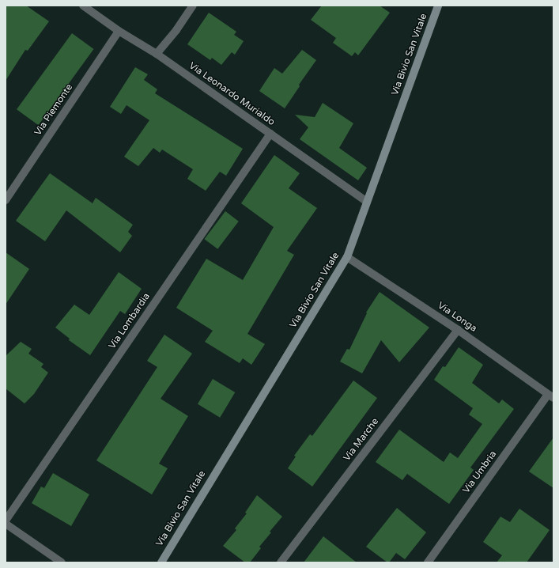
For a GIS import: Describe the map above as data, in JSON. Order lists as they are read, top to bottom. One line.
{"streets":{"main road":["Via Bivio San Vitale"],"street":["Via Leonardo Murialdo","Via Piemonte","Via Longa","Via Lombardia","Via Marche","Via Umbria"]},"crossings":[["Via Bivio San Vitale","Via Leonardo Murialdo"],["Via Bivio San Vitale","Via Longa"],["Via Leonardo Murialdo","Via Piemonte"],["Via Leonardo Murialdo","Via Lombardia"],["Via Longa","Via Marche"],["Via Longa","Via Umbria"]]}
